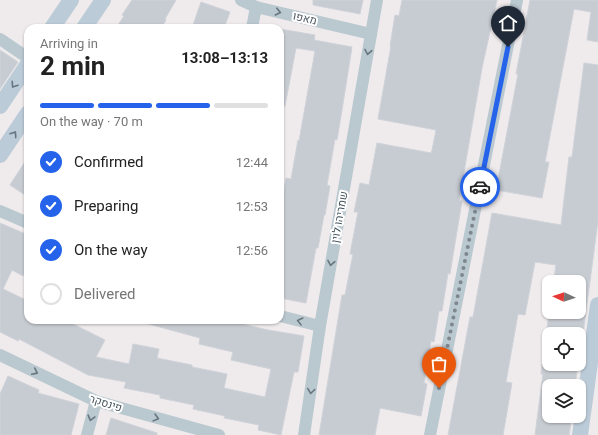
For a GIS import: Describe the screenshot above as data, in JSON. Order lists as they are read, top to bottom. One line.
{"streets":{"street":["מאפו","שמריהו לוין","פינסקר"]},"crossings":[["מאפו","שמריהו לוין"]],"one_way":["מאפו","שמריהו לוין","פינסקר"],"north":"left","page":{"heading":["2 min","Arriving in","13:08–13:13"],"bar":"On the way · 70 m","list":[["Confirmed","12:44"],["Preparing","12:53"],["On the way","12:56"],"Delivered"]}}
